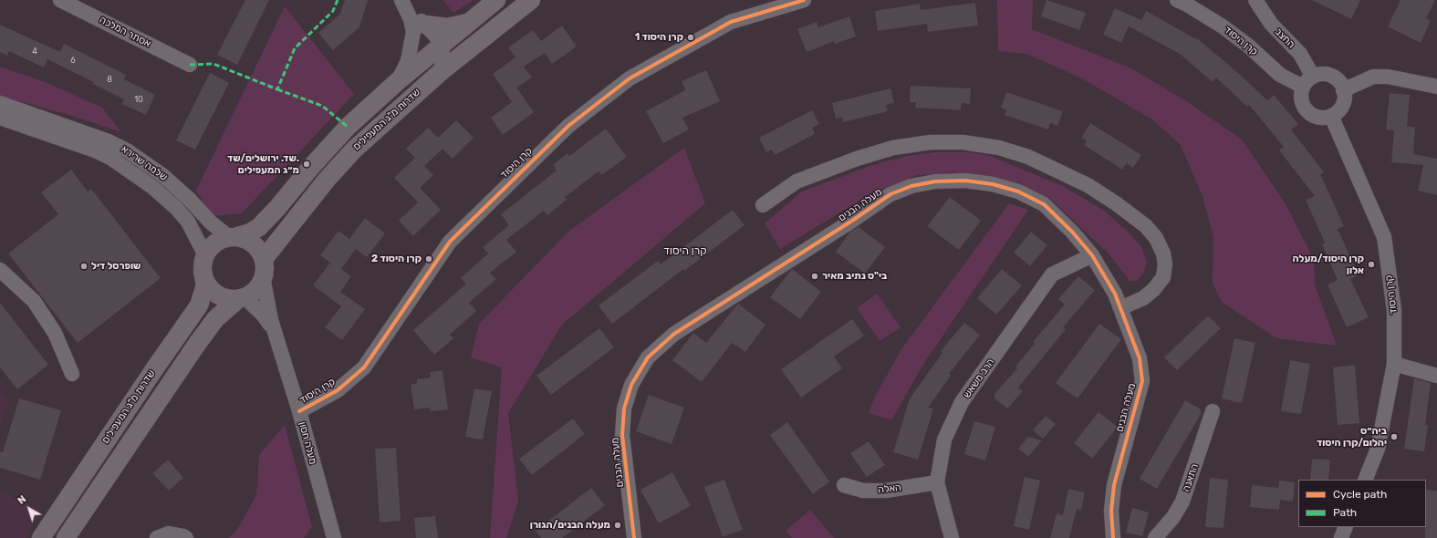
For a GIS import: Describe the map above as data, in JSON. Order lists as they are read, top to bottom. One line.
{"streets":{"main road":["שדרות מ\"ג המעפילים"],"street":["אסתר המלכה","החצב","קרן היסוד","שלמה שרירא","מעלה הבנים","הרב משאש","מעלה חסון","התאנה","האלה"]},"crossings":[["החצב","קרן היסוד"],["קרן היסוד","מעלה חסון"],["שדרות מ\"ג המעפילים","שלמה שרירא"],["שדרות מ\"ג המעפילים","מעלה חסון"],["שלמה שרירא","מעלה חסון"],["מעלה הבנים","הרב משאש"],["הרב משאש","האלה"]],"districts":["קרן היסוד"],"places":["קרן היסוד 1","שד. ירושלים/שד. מ״ג המעפילים","קרן היסוד 2","קרן היסוד/מעלה אלון","שופרסל דיל","בי\"ס נתיב מאיר","ביה״ס יהלום/קרן היסוד","מעלה הבנים/הגורן"],"house_numbers":["4","6","8","10"],"legend":["Cycle path","Path"],"north":"top left"}
